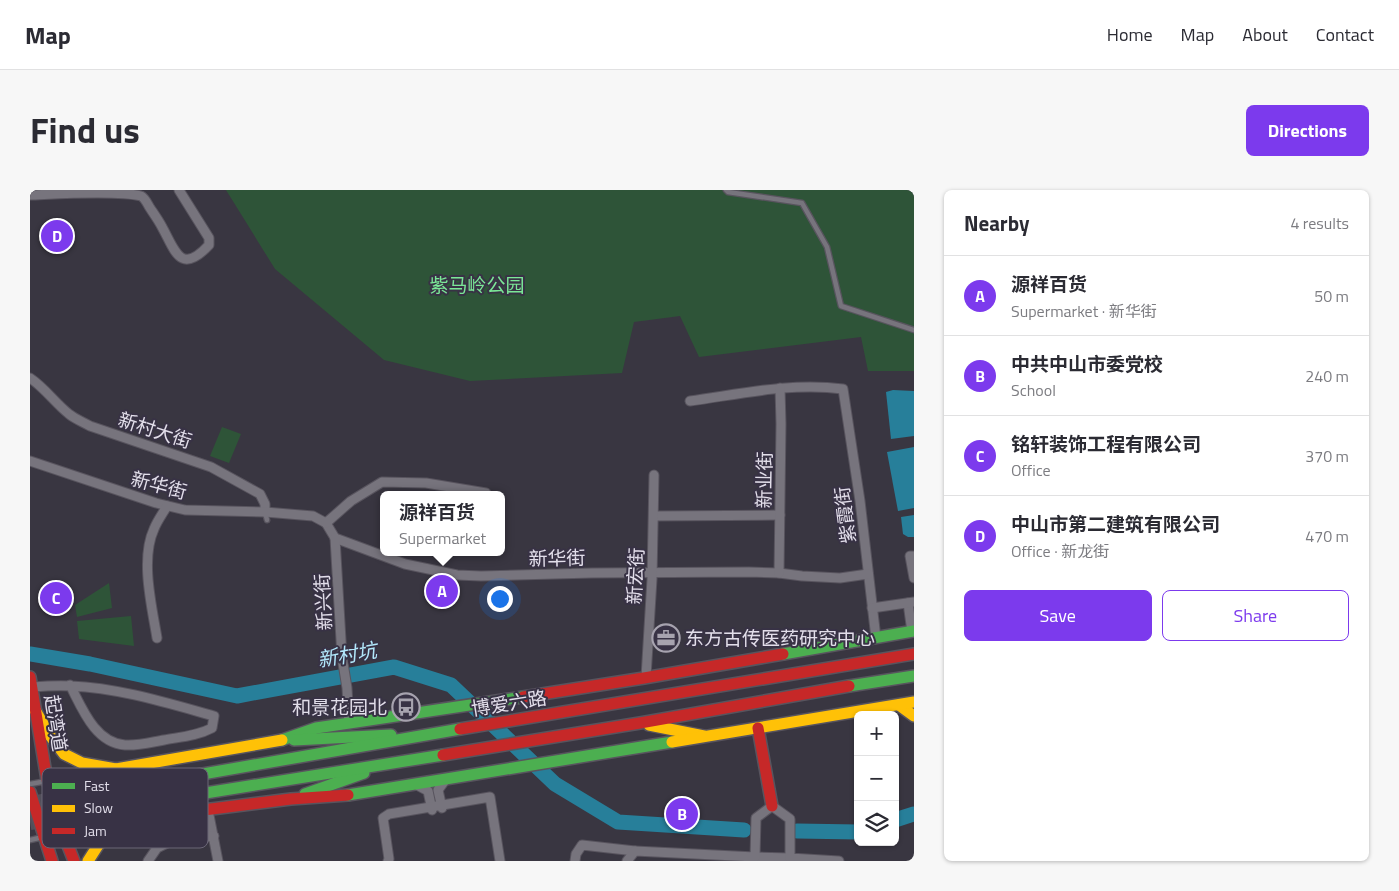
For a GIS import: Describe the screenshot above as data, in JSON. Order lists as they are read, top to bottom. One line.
{"streets":{"main road":["博爱六路","起湾道"],"street":["新村大街","新业街","新华街","紫霞街","新宏街","新兴街"]},"crossings":[["新村大街","新华街"],["新业街","新华街"],["新业街","紫霞街"],["新华街","紫霞街"],["新华街","新宏街"],["新华街","新兴街"],["紫霞街","博爱六路"],["新宏街","博爱六路"],["新兴街","博爱六路"]],"water":["新村坑"],"parks":["紫马岭公园"],"places":{"office":["东方古传医药研究中心"],"bus stop":["和景花园北"]},"legend":["Fast","Slow","Jam"],"page":{"header":"Map","nav":["Home","Map","About","Contact"],"title":"Find us","buttons":["Directions",["Save","Share"]],"heading":["Nearby","4 results"],"pins":["D","A","C","B"],"list":[{"mark":"A","name":"源祥百货","note":"Supermarket · 新华街","value":"50 m"},{"mark":"B","name":"中共中山市委党校","note":"School","value":"240 m"},{"mark":"C","name":"铭轩装饰工程有限公司","note":"Office","value":"370 m"},{"mark":"D","name":"中山市第二建筑有限公司","note":"Office · 新龙街","value":"470 m"}],"popup":["源祥百货","Supermarket"],"map_buttons":["+","−"]}}
